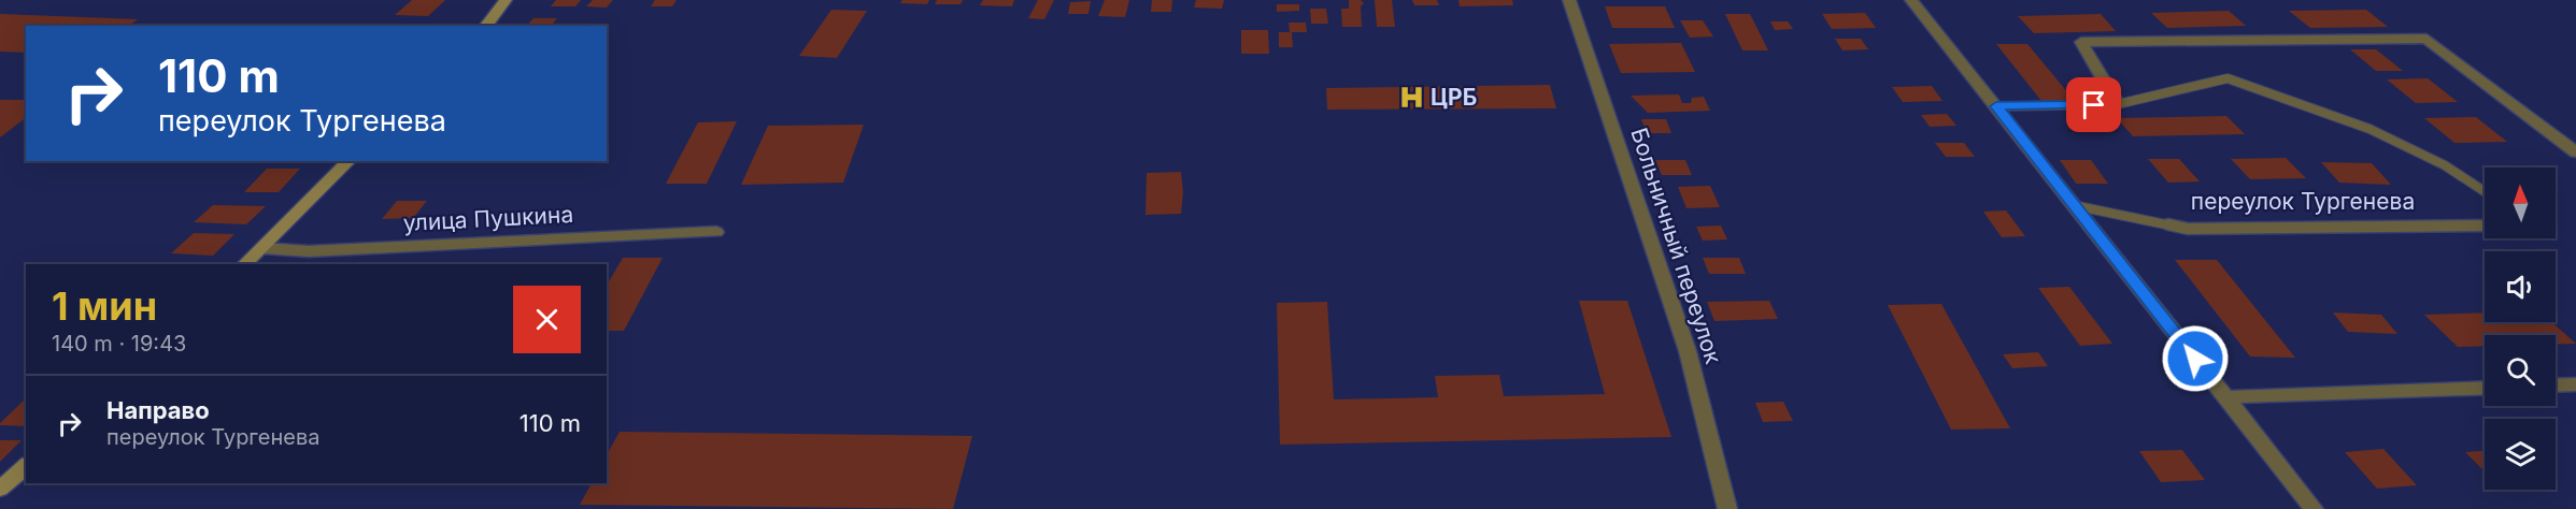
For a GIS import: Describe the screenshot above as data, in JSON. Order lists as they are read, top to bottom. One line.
{"streets":{"street":["улица Пушкина","Больничный переулок"],"lane":["переулок Тургенева"]},"places":{"hospital":["ЦРБ"]},"north":"top","page":{"turn":["110 m","переулок Тургенева"],"heading":["1 мин","140 m · 19:43"],"list":[{"name":"Направо","note":"переулок Тургенева","value":"110 m"}]}}
